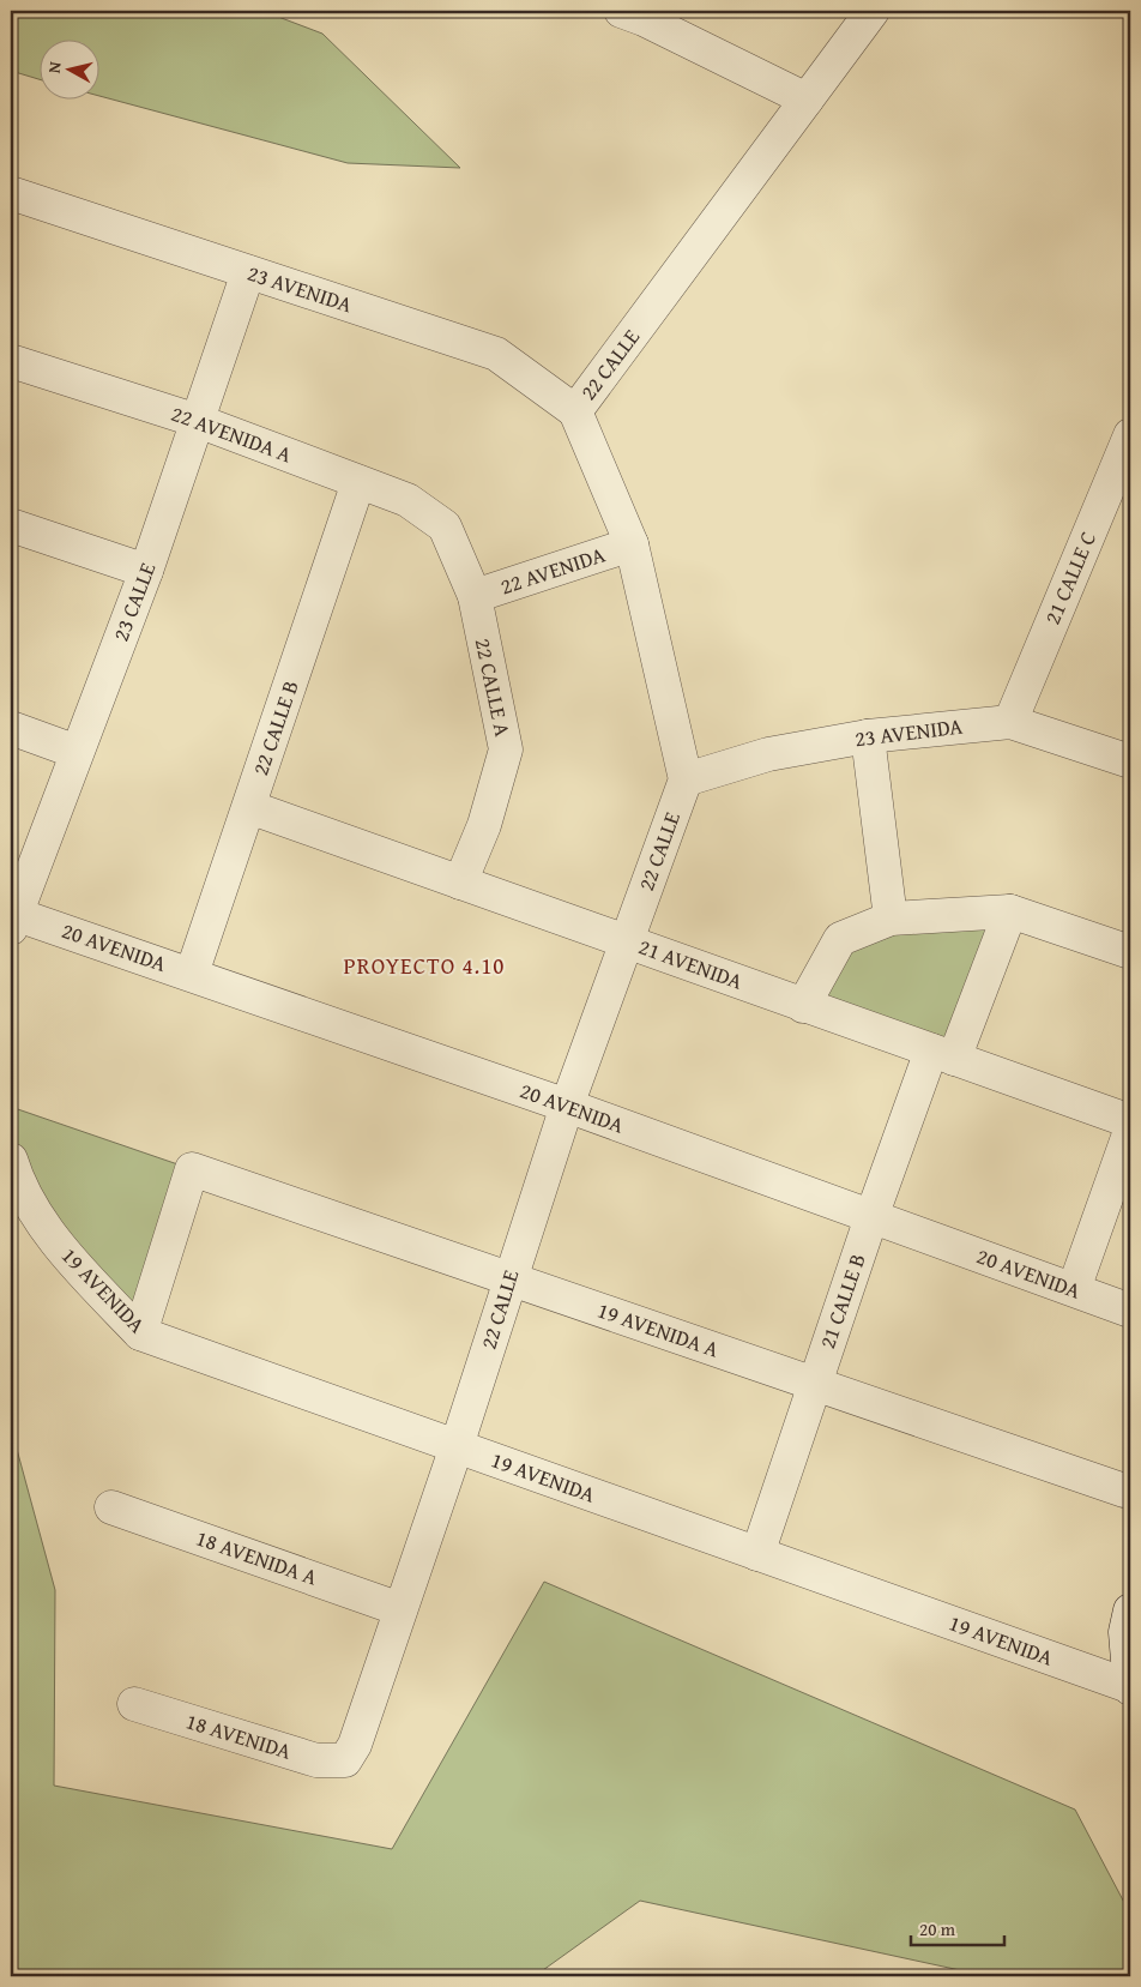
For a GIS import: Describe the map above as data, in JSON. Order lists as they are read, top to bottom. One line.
{"streets":{"street":["23 AVENIDA","22 CALLE","22 AVENIDA A","22 AVENIDA","21 CALLE C","23 CALLE","22 CALLE A","22 CALLE B","20 AVENIDA","21 AVENIDA","19 AVENIDA","21 CALLE B","19 AVENIDA A","18 AVENIDA A","18 AVENIDA"]},"crossings":[["23 AVENIDA","22 CALLE"],["23 AVENIDA","21 CALLE C"],["23 AVENIDA","23 CALLE"],["22 CALLE","22 AVENIDA"],["22 CALLE","20 AVENIDA"],["22 CALLE","21 AVENIDA"],["22 CALLE","19 AVENIDA"],["22 CALLE","19 AVENIDA A"],["22 CALLE","18 AVENIDA A"],["22 CALLE","18 AVENIDA"],["22 AVENIDA A","23 CALLE"],["22 AVENIDA A","22 CALLE A"],["22 AVENIDA A","22 CALLE B"],["22 AVENIDA","22 CALLE A"],["23 CALLE","20 AVENIDA"],["22 CALLE A","21 AVENIDA"],["22 CALLE B","20 AVENIDA"],["22 CALLE B","21 AVENIDA"],["20 AVENIDA","21 CALLE B"],["21 AVENIDA","21 CALLE B"],["19 AVENIDA","21 CALLE B"],["19 AVENIDA","19 AVENIDA A"],["21 CALLE B","19 AVENIDA A"]],"districts":["PROYECTO 4.10"],"scale_bar":"20 m","north":"left"}
